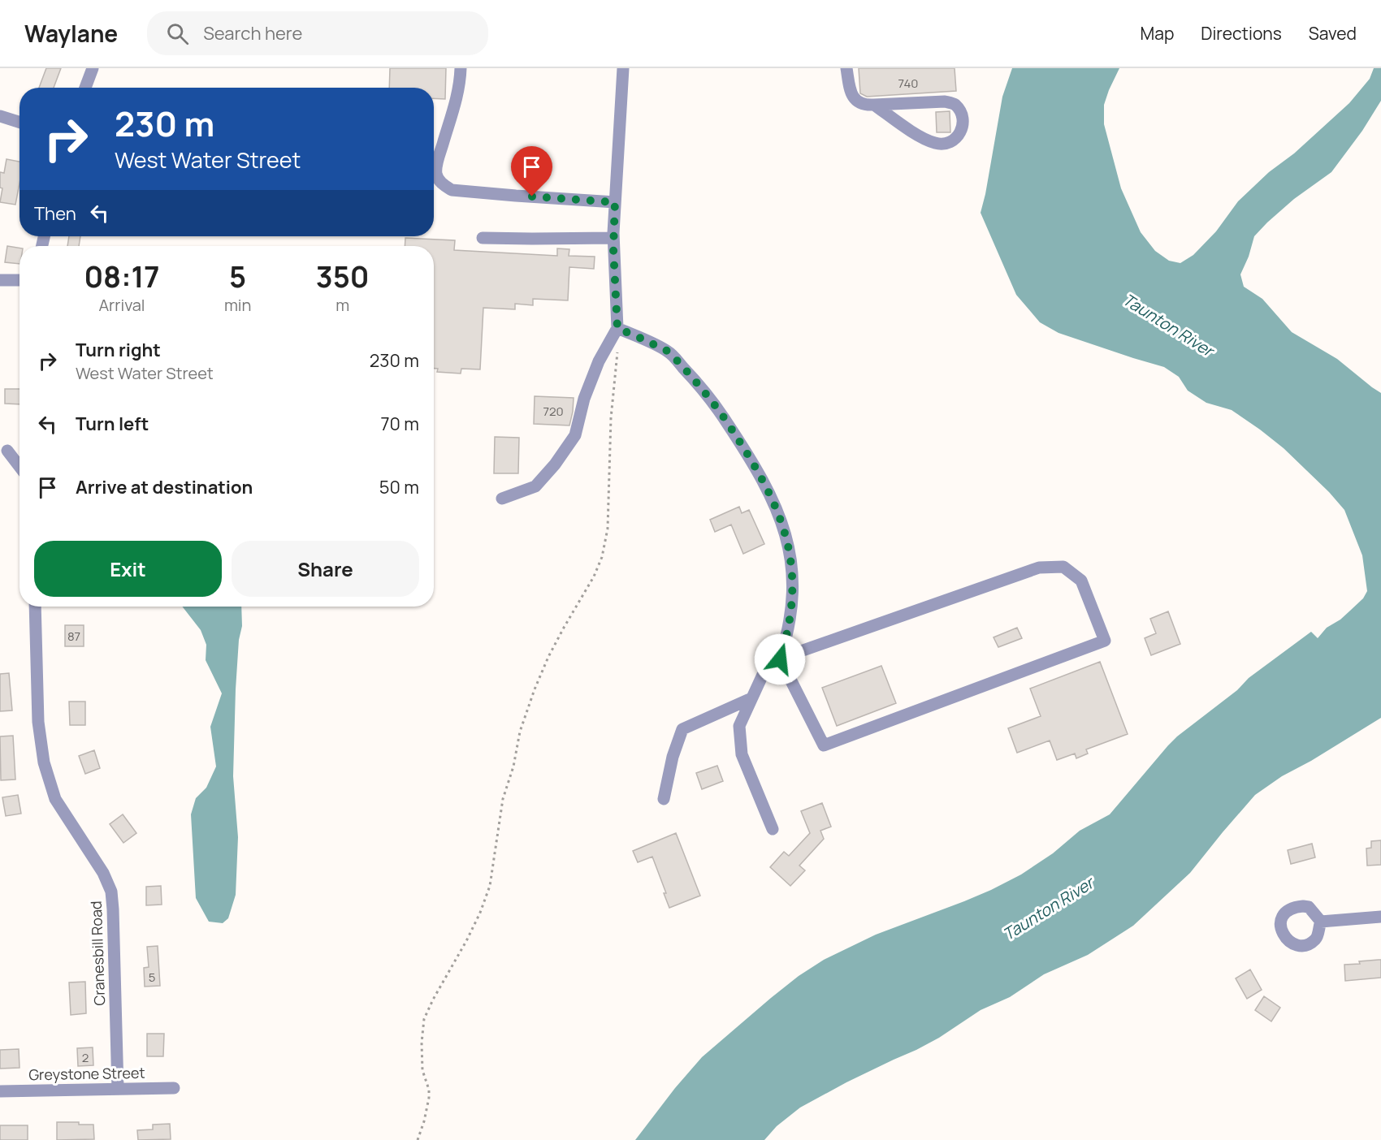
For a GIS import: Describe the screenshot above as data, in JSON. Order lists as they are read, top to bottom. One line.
{"streets":{"street":["Cranesbill Road","Greystone Street"]},"crossings":[["Cranesbill Road","Greystone Street"]],"water":["Taunton River"],"house_numbers":["740","720","87","5","2"],"page":{"header":"Waylane","search":"Search here","nav":["Map","Directions","Saved"],"turn":["230 m","West Water Street"],"then":"Then","eta":["08:17","Arrival","5","min","350","m"],"list":[{"name":"Turn right","note":"West Water Street","value":"230 m"},{"name":"Turn left","value":"70 m"},{"name":"Arrive at destination","value":"50 m"}],"buttons":["Exit","Share"]}}
